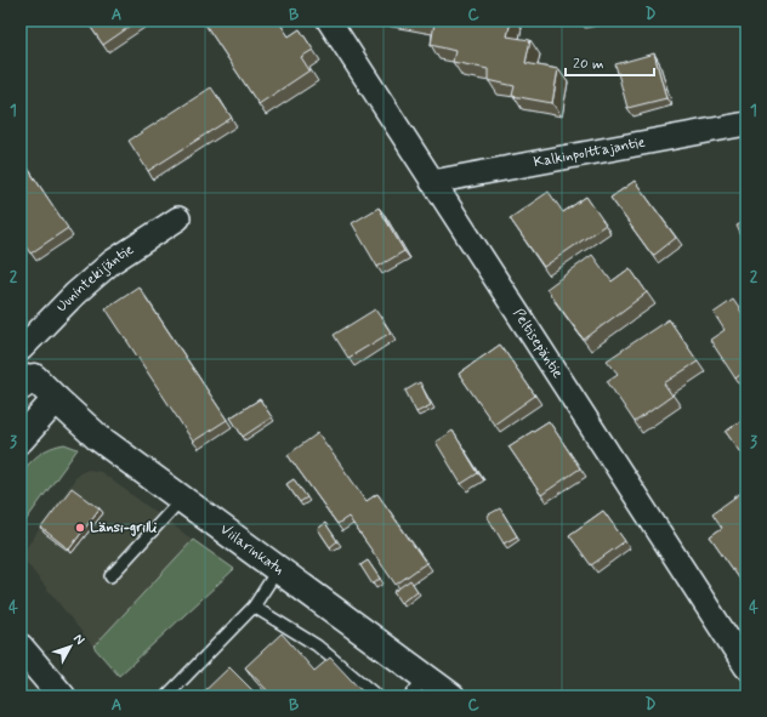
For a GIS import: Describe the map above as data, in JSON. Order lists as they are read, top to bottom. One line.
{"streets":{"street":["Kalkinpolttajantie","Uunintekijäntie","Peltisepäntie","Viilarinkatu"]},"crossings":[["Kalkinpolttajantie","Peltisepäntie"]],"places":["Länsi-grilli"],"scale_bar":"20 m","north":"top right","grid":{"columns":["A","B","C","D"],"rows":["1","2","3","4"]}}
